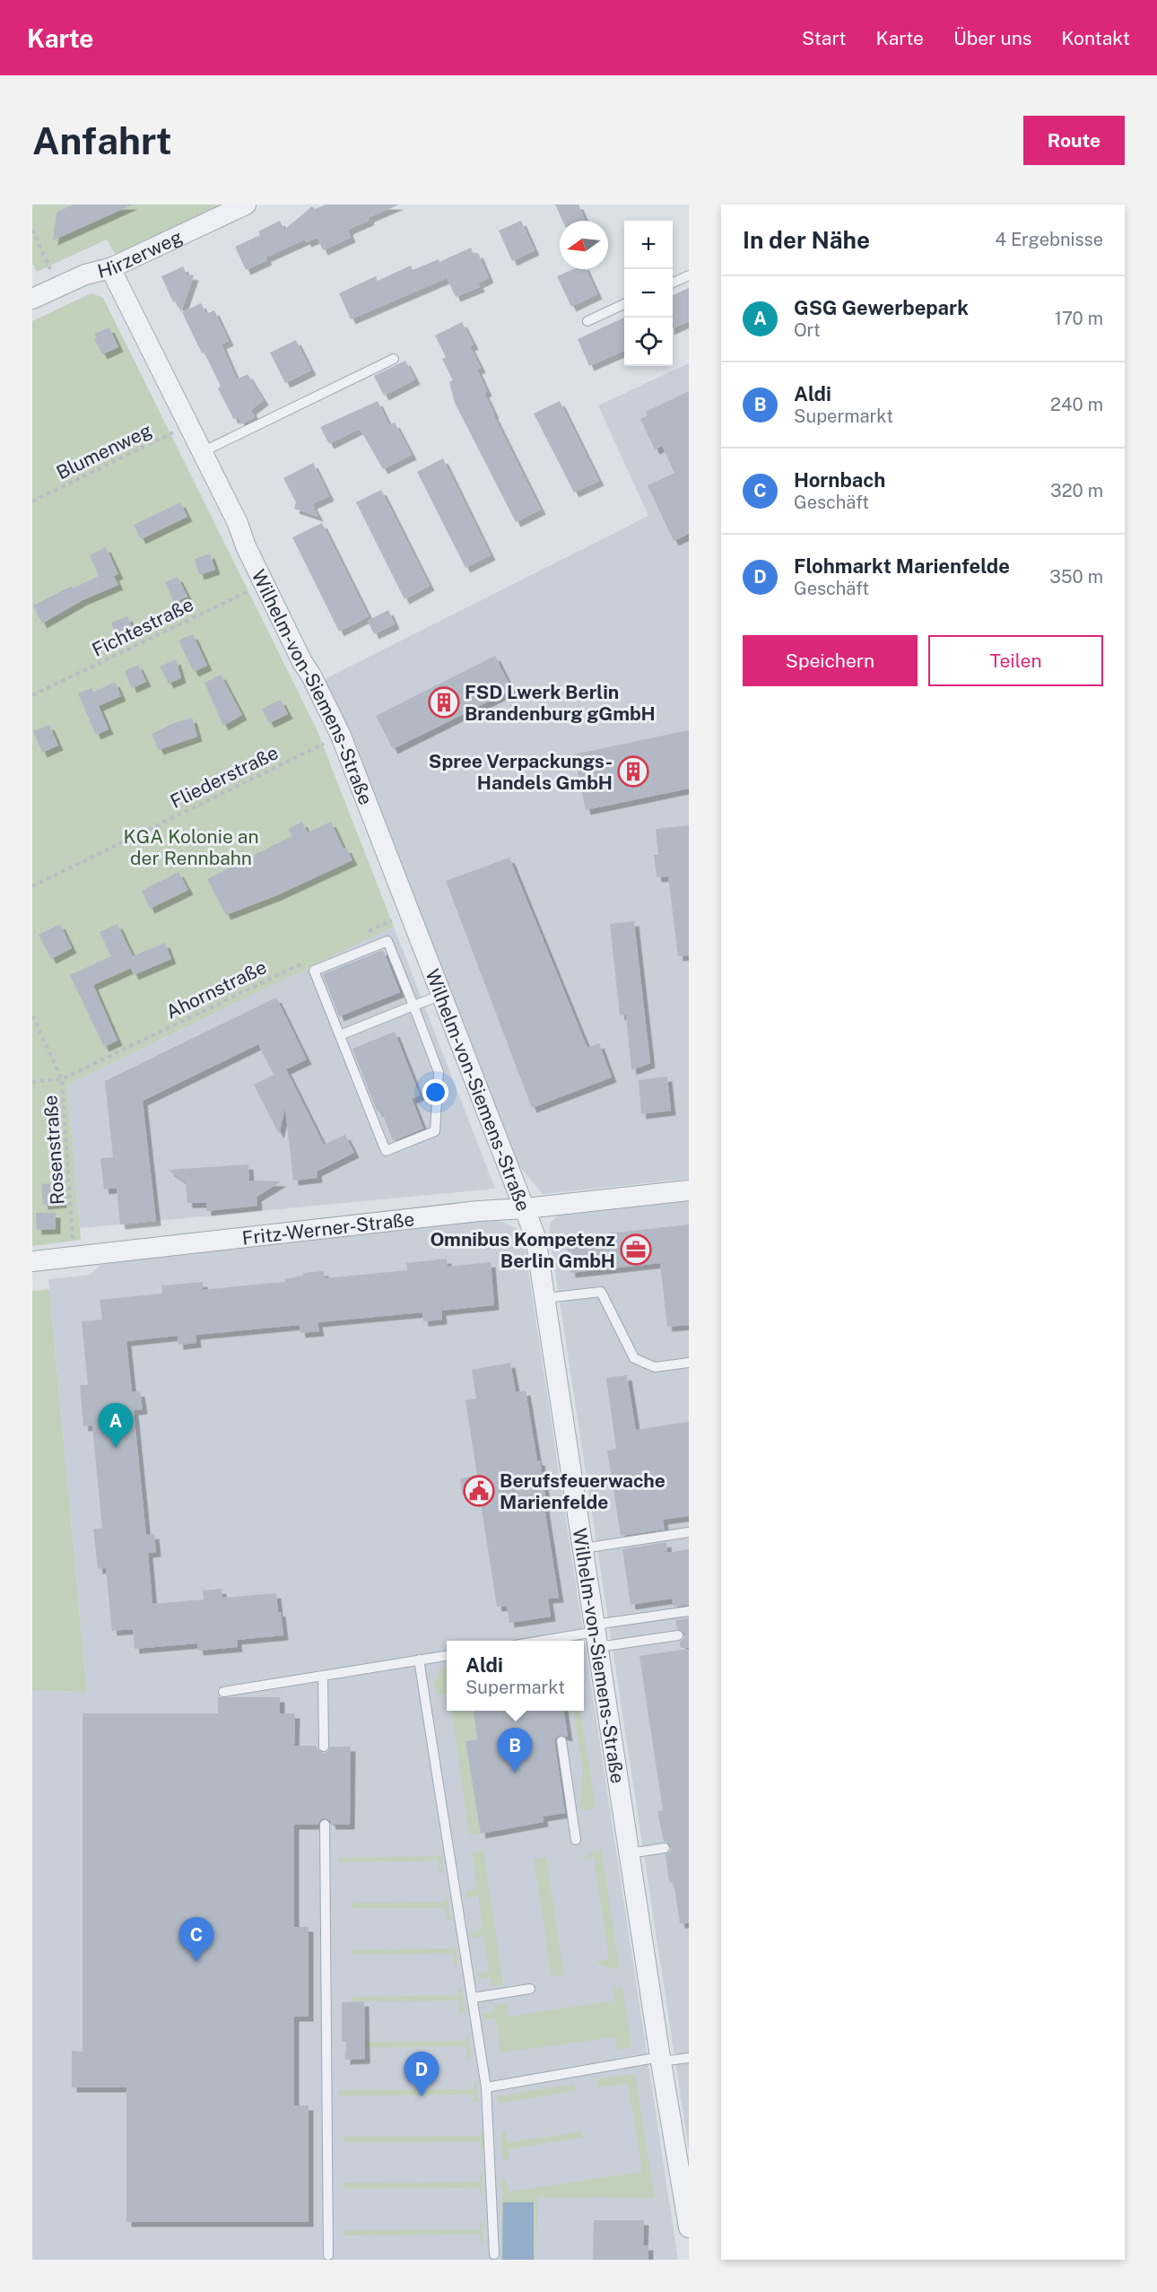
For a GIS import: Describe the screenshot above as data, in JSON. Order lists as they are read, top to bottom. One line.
{"streets":{"street":["Hirzerweg","Wilhelm-von-Siemens-Straße","Fritz-Werner-Straße"],"path":["Blumenweg","Fichtestraße","Fliederstraße","Ahornstraße","Rosenstraße"]},"crossings":[["Hirzerweg","Wilhelm-von-Siemens-Straße"],["Blumenweg","Wilhelm-von-Siemens-Straße"],["Fichtestraße","Wilhelm-von-Siemens-Straße"],["Wilhelm-von-Siemens-Straße","Fliederstraße"],["Wilhelm-von-Siemens-Straße","Fritz-Werner-Straße"],["Ahornstraße","Rosenstraße"],["Rosenstraße","Fritz-Werner-Straße"]],"parks":["KGA Kolonie an der Rennbahn"],"places":{"building":["FSD Lwerk Berlin Brandenburg gGmbH","Spree Verpackungs- Handels GmbH"],"office":["Omnibus Kompetenz Berlin GmbH"],"public building":["Berufsfeuerwache Marienfelde"]},"north":"left","page":{"header":"Karte","nav":["Start","Karte","Über uns","Kontakt"],"buttons":["Route",["Speichern","Teilen"]],"title":"Anfahrt","heading":["In der Nähe","4 Ergebnisse"],"map_buttons":["+","−"],"list":[{"mark":"A","name":"GSG Gewerbepark","note":"Ort","value":"170 m"},{"mark":"B","name":"Aldi","note":"Supermarkt","value":"240 m"},{"mark":"C","name":"Hornbach","note":"Geschäft","value":"320 m"},{"mark":"D","name":"Flohmarkt Marienfelde","note":"Geschäft","value":"350 m"}],"pins":["A","B","C","D"],"popup":["Aldi","Supermarkt"]}}
